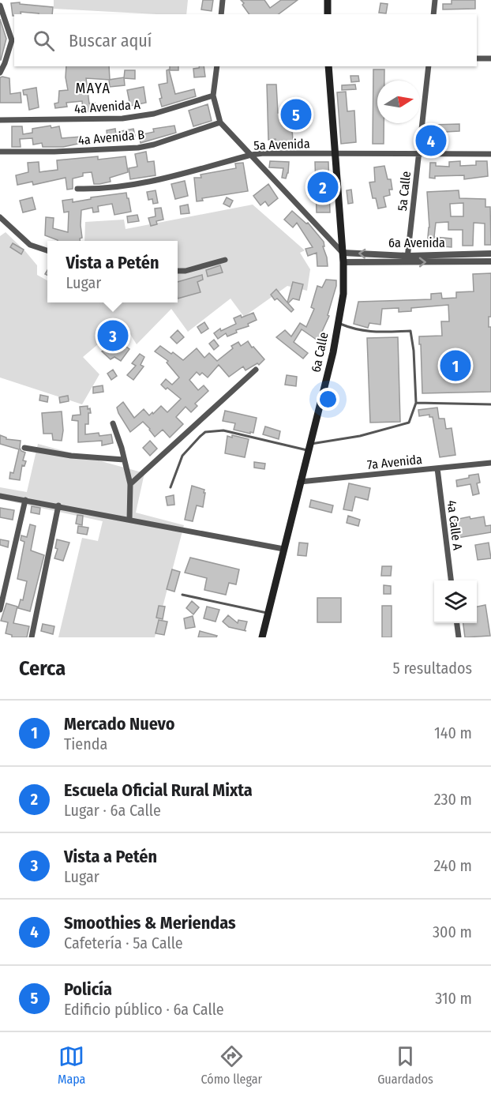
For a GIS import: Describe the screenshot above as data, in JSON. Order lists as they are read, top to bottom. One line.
{"streets":{"main road":["6a Calle"],"street":["4a Avenida A","4a Avenida B","5a Avenida","5a Calle","6a Avenida","7a Avenida","4a Calle A"]},"crossings":[["5a Avenida","5a Calle"],["5a Avenida","6a Calle"],["5a Calle","6a Avenida"],["6a Avenida","6a Calle"],["6a Calle","7a Avenida"],["7a Avenida","4a Calle A"]],"districts":["MAYA"],"north":"right","page":{"search":"Buscar aquí","pins":["5","4","2","3","1"],"popup":["Vista a Petén","Lugar"],"heading":["Cerca","5 resultados"],"list":[{"mark":"1","name":"Mercado Nuevo","note":"Tienda","value":"140 m"},{"mark":"2","name":"Escuela Oficial Rural Mixta","note":"Lugar · 6a Calle","value":"230 m"},{"mark":"3","name":"Vista a Petén","note":"Lugar","value":"240 m"},{"mark":"4","name":"Smoothies & Meriendas","note":"Cafetería · 5a Calle","value":"300 m"},{"mark":"5","name":"Policía","note":"Edificio público · 6a Calle","value":"310 m"}],"nav":["Mapa","Cómo llegar","Guardados"]}}
